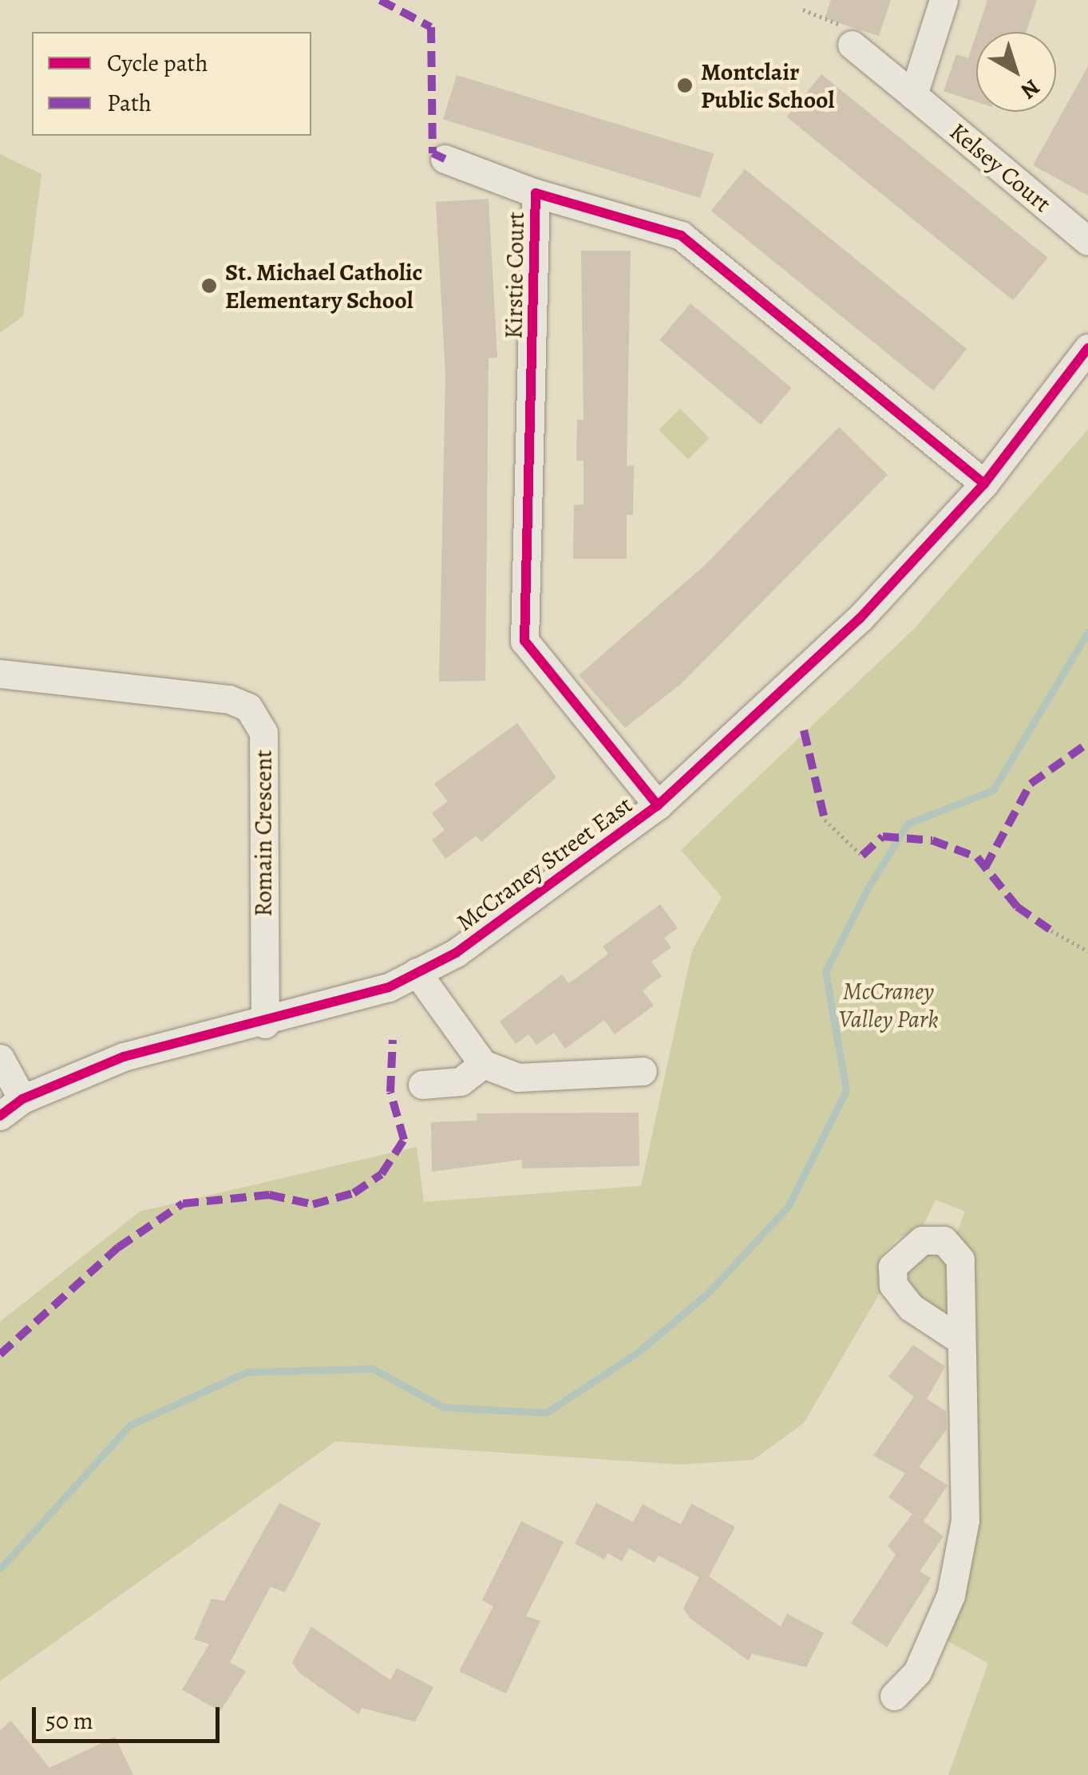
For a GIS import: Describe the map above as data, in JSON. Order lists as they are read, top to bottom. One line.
{"streets":{"street":["Kelsey Court","Kirstie Court","Romain Crescent","McCraney Street East"]},"crossings":[["Kirstie Court","McCraney Street East"],["Romain Crescent","McCraney Street East"]],"parks":["McCraney Valley Park"],"places":["Montclair Public School","St. Michael Catholic Elementary School"],"legend":["Cycle path","Path"],"scale_bar":"50 m","north":"bottom right"}
